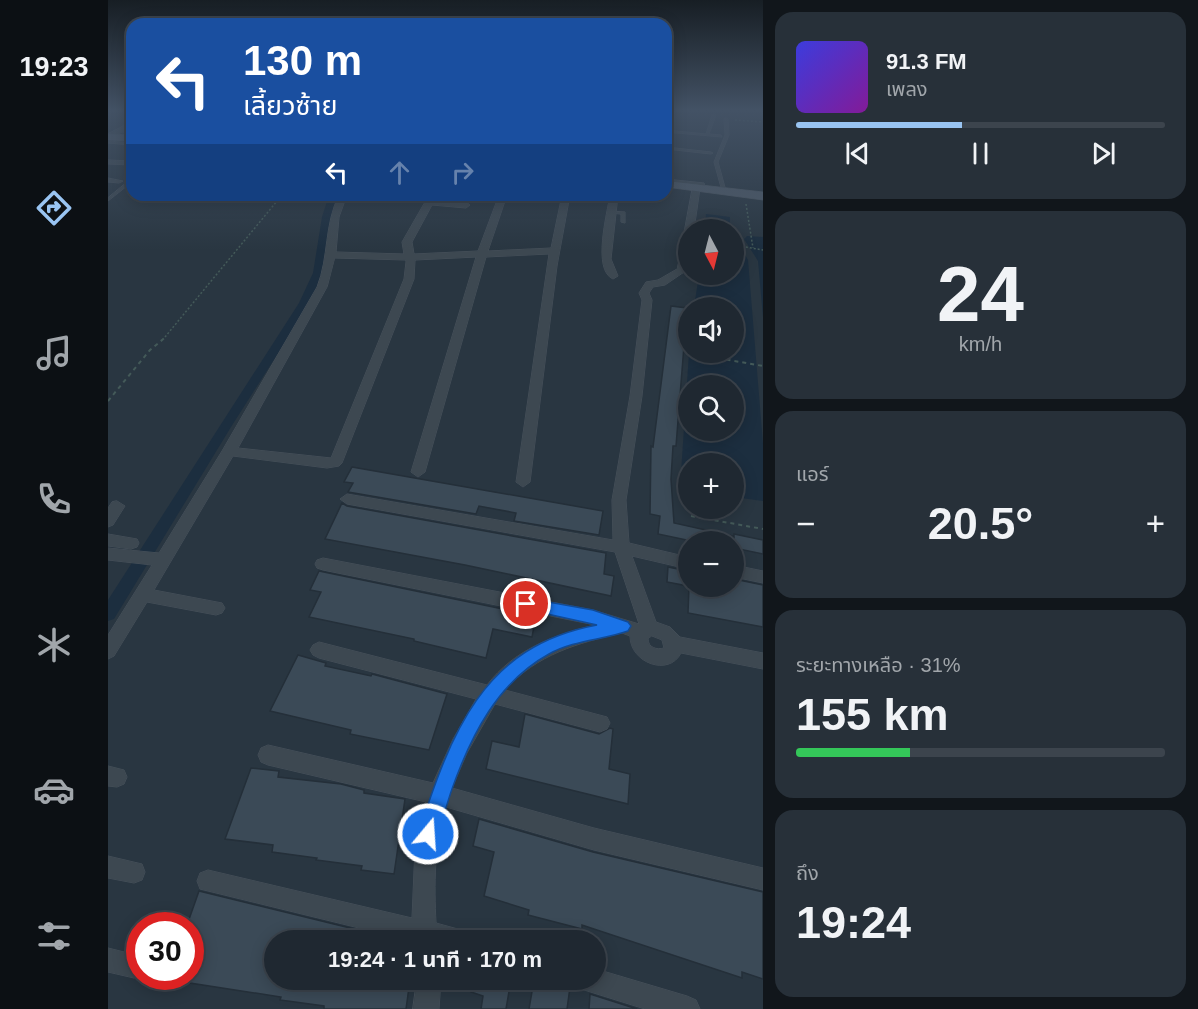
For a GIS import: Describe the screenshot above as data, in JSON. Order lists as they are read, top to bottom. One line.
{"north":"bottom","page":{"tabs":"19:23","turn":["130 m","เลี้ยวซ้าย"],"song":["91.3 FM","เพลง"],"tile":[["24","km/h"],"แอร์",["ระยะทางเหลือ · 31%","155 km"],["ถึง","19:24"]],"map_buttons":["+","−"],"heat":["−","20.5°","+"],"limit":"30","trip":"19:24 · 1 นาที · 170 m"}}
